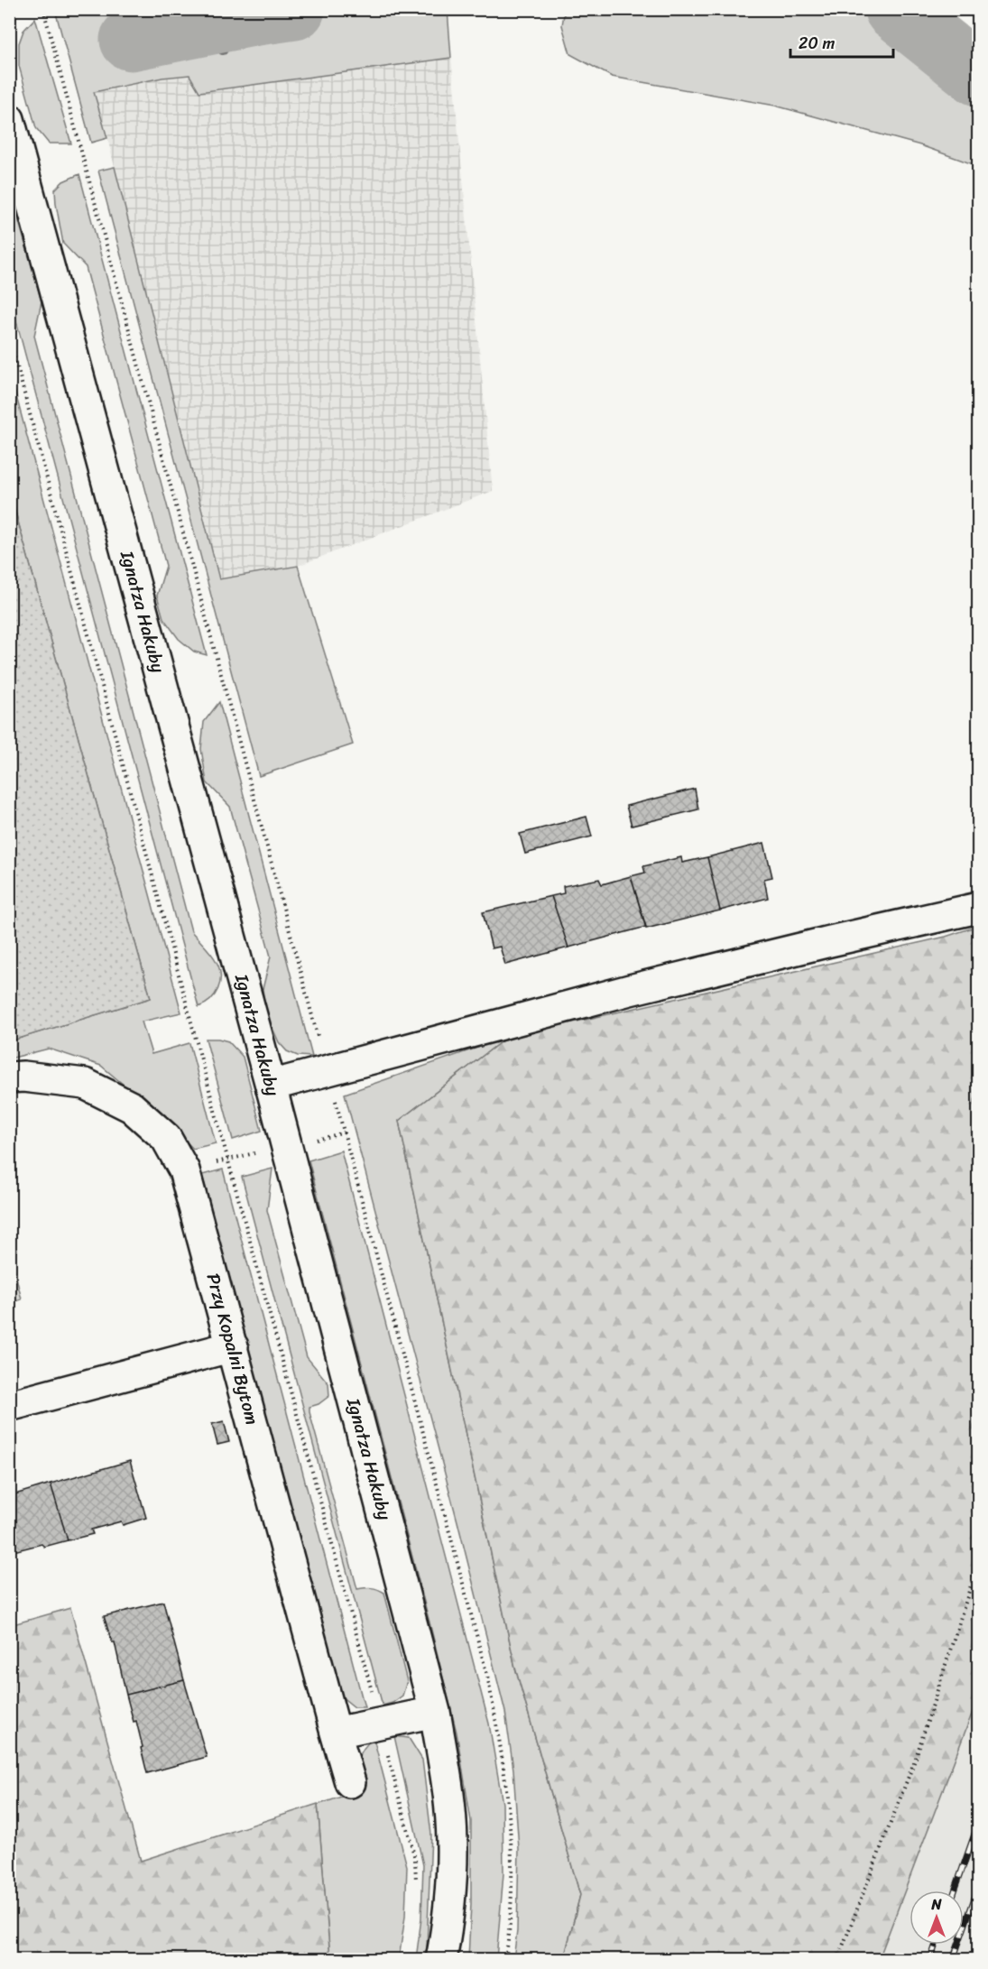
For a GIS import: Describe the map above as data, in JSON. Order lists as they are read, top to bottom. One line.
{"streets":{"street":["Ignatza Hakuby","Przy Kopalni Bytom"]},"scale_bar":"20 m","north":"top"}
